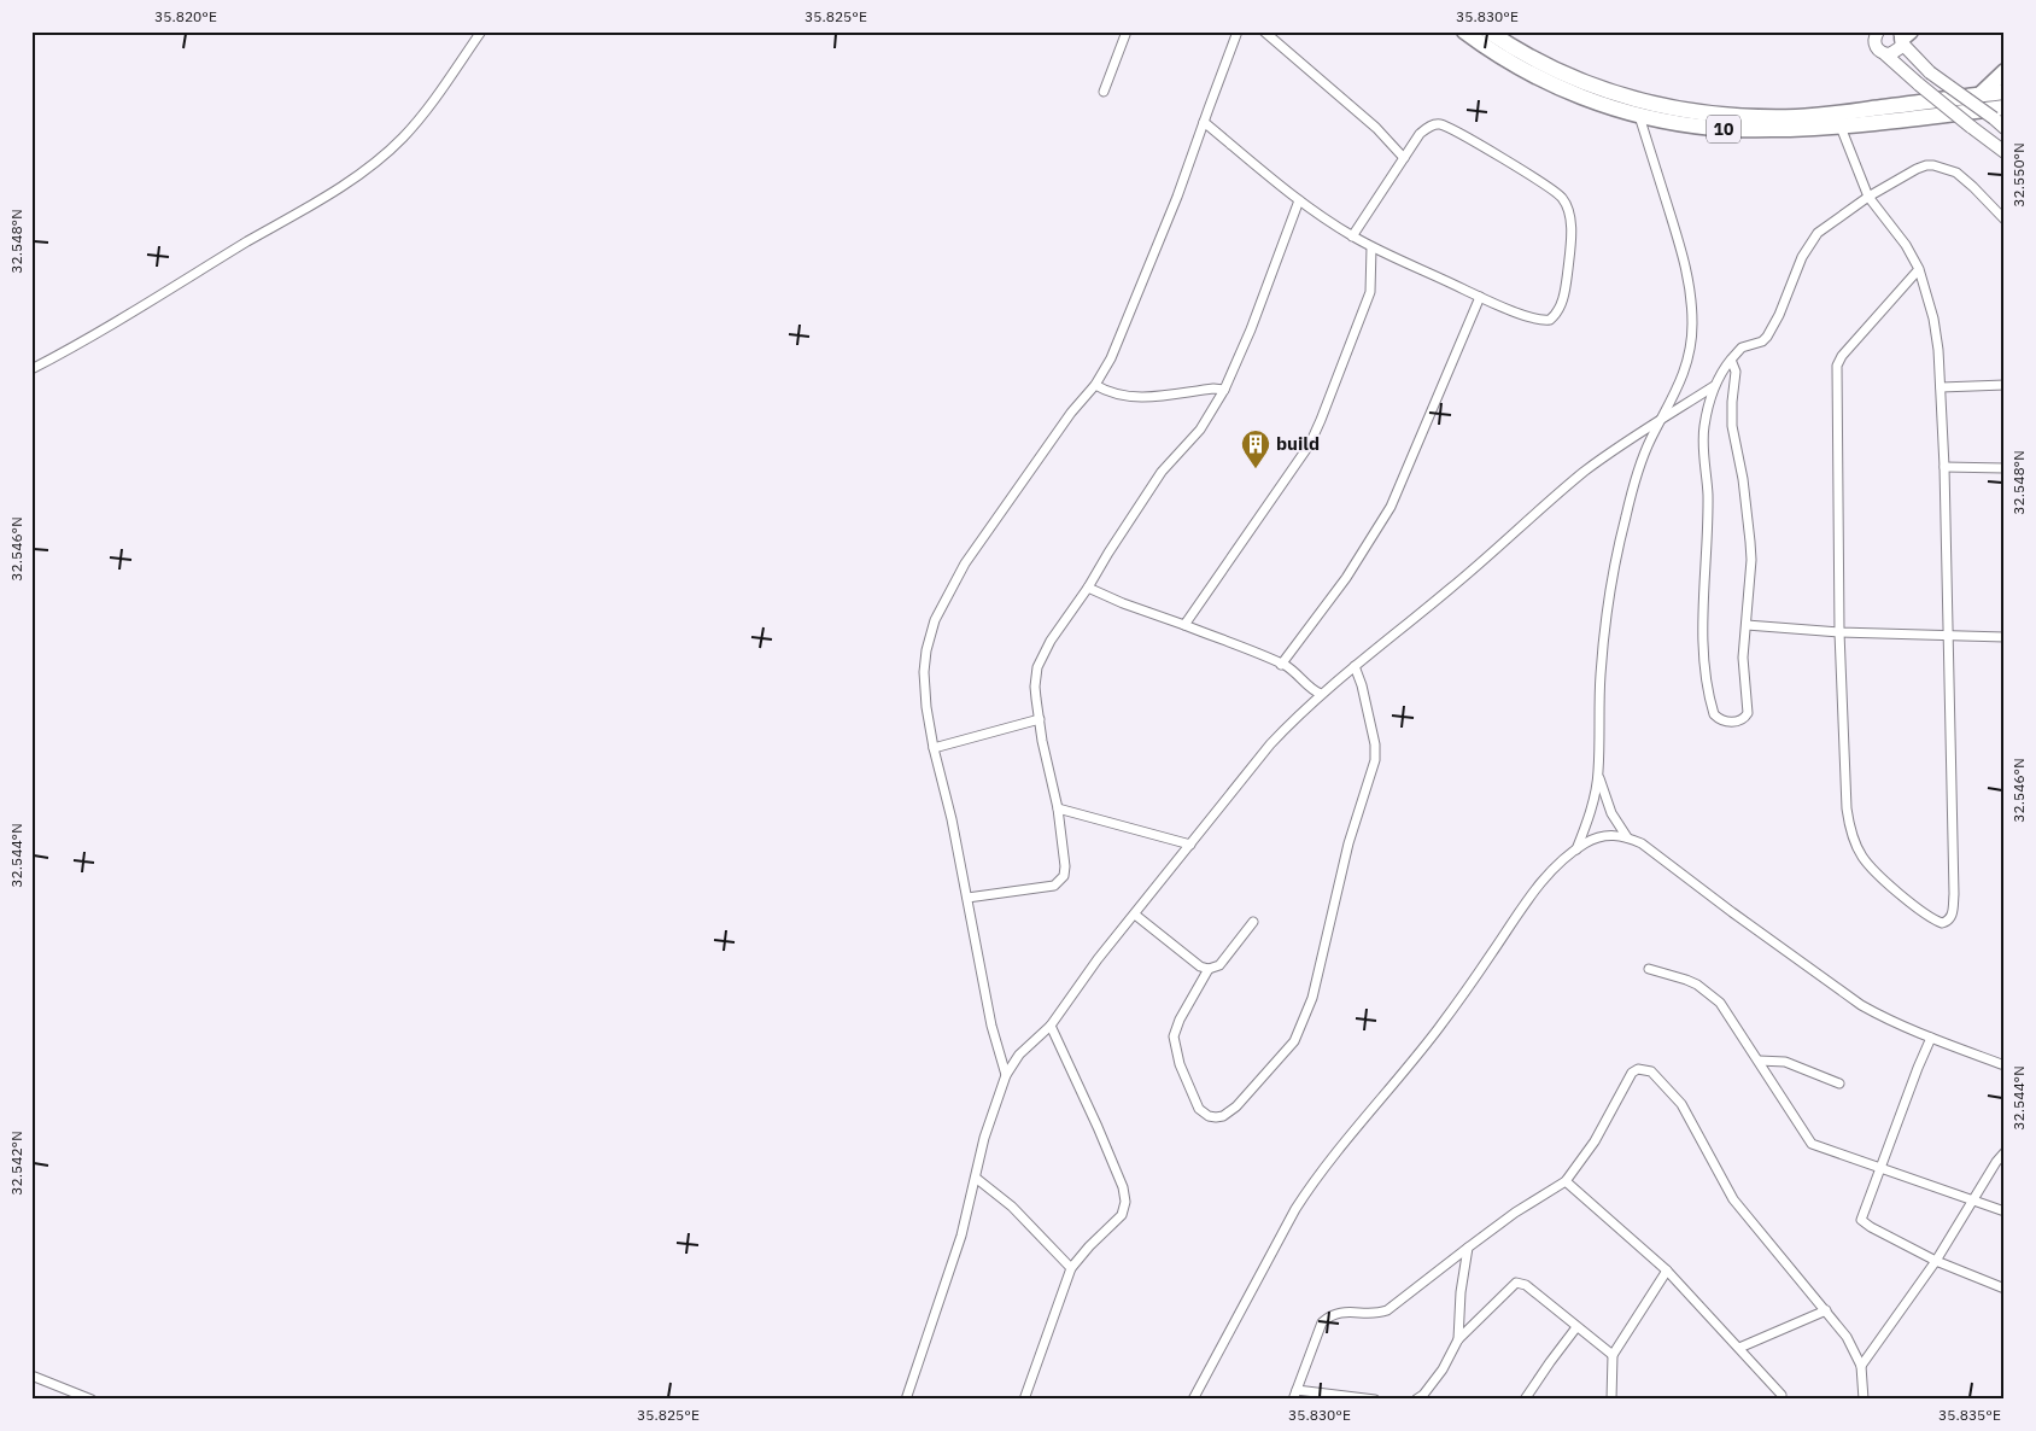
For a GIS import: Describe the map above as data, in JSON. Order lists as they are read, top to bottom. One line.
{"streets":{"highway":["10"]},"places":{"building":["build"]},"coordinates":["35.820°E","35.825°E","35.830°E","32.550°N","32.548°N","32.546°N","32.544°N","32.542°N","35.835°E"]}
